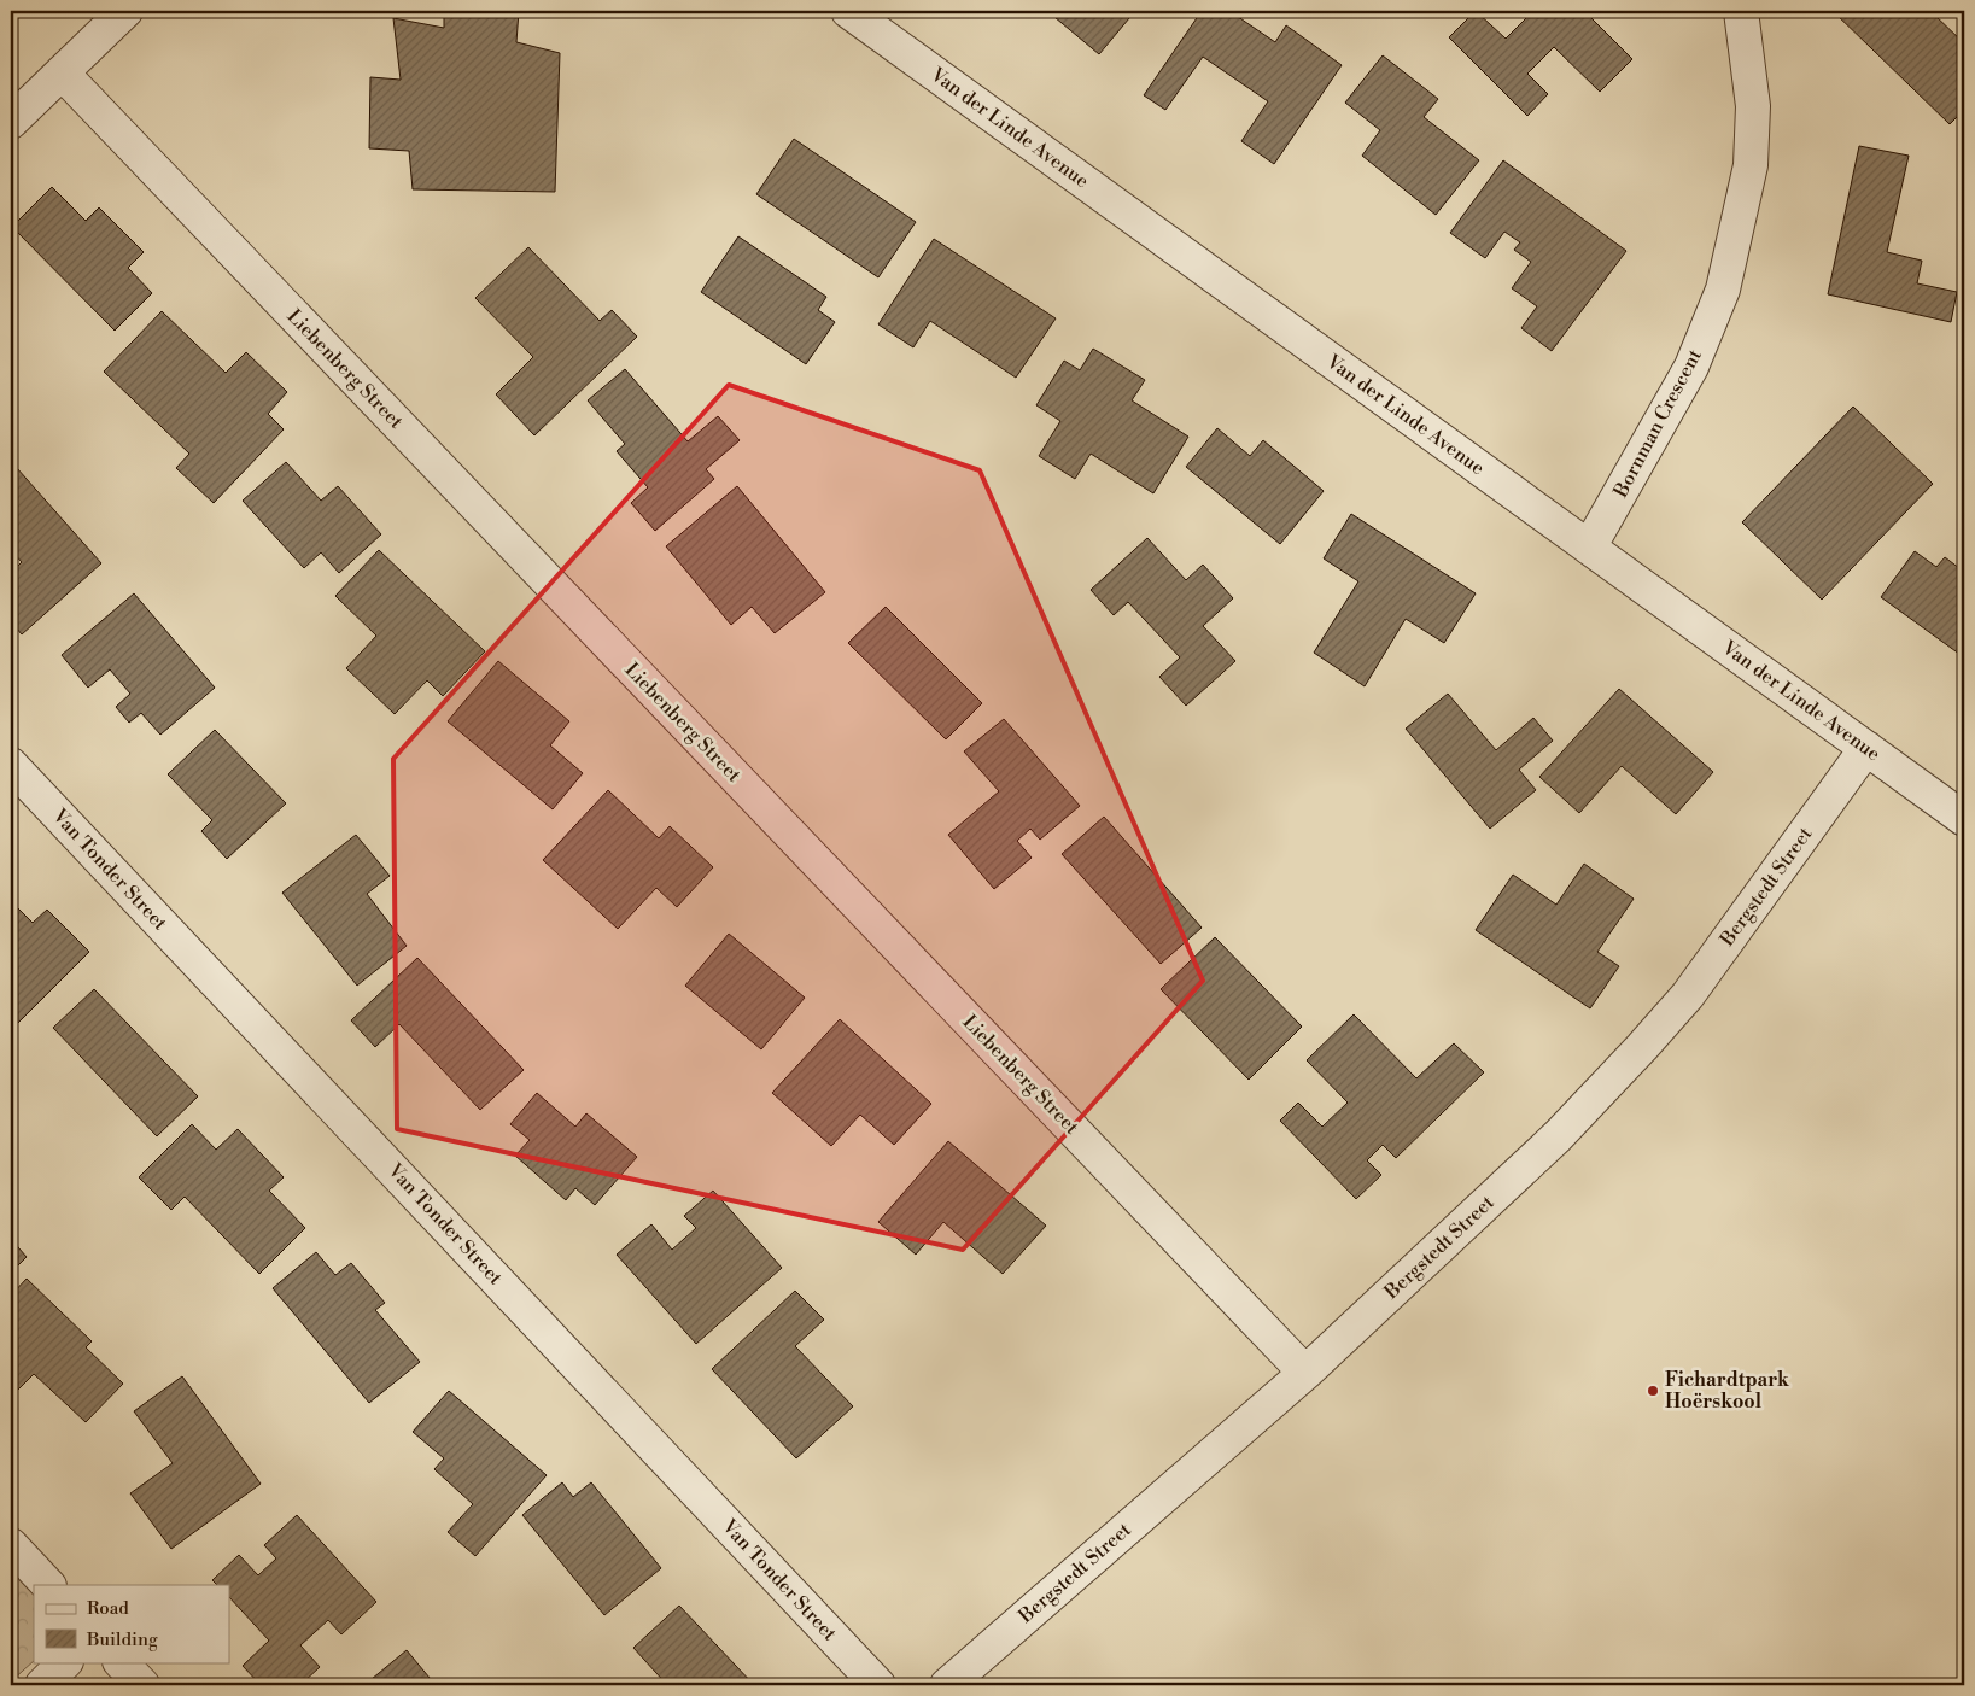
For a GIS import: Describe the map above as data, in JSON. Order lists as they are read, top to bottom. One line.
{"streets":{"street":["Van der Linde Avenue","Liebenberg Street","Bornman Crescent","Van Tonder Street","Bergstedt Street"]},"crossings":[["Van der Linde Avenue","Bornman Crescent"],["Van der Linde Avenue","Bergstedt Street"],["Liebenberg Street","Bergstedt Street"]],"places":["Fichardtpark Hoërskool"],"legend":["Road","Building"]}
